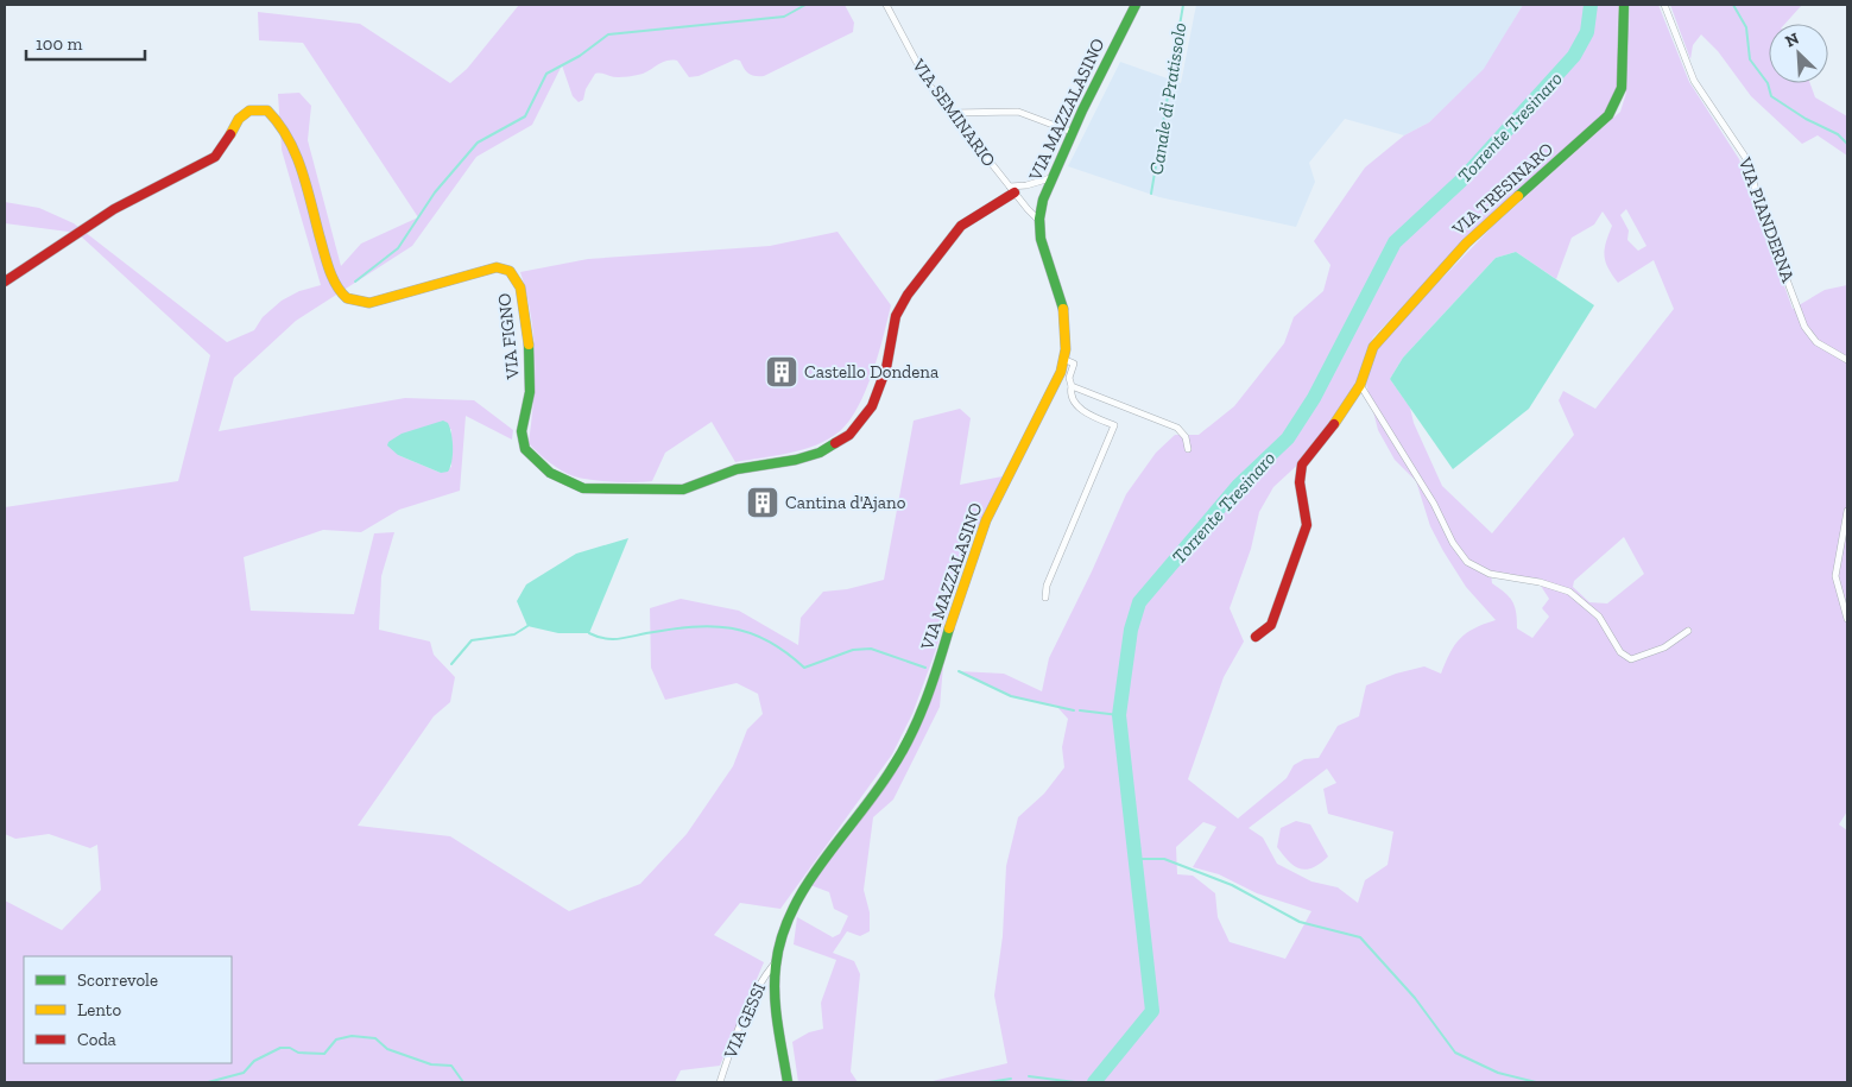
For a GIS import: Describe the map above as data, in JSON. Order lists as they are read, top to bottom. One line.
{"streets":{"street":["VIA MAZZALASINO","VIA SEMINARIO","VIA TRESINARO","VIA PIANDERNA","VIA FIGNO","VIA GESSI"]},"crossings":[["VIA MAZZALASINO","VIA SEMINARIO"],["VIA MAZZALASINO","VIA GESSI"],["VIA SEMINARIO","VIA FIGNO"]],"water":["Canale di Pratissolo","Torrente Tresinaro"],"places":{"building":["Castello Dondena","Cantina d'Ajano"]},"legend":["Scorrevole","Lento","Coda"],"scale_bar":"100 m","north":"top left"}
